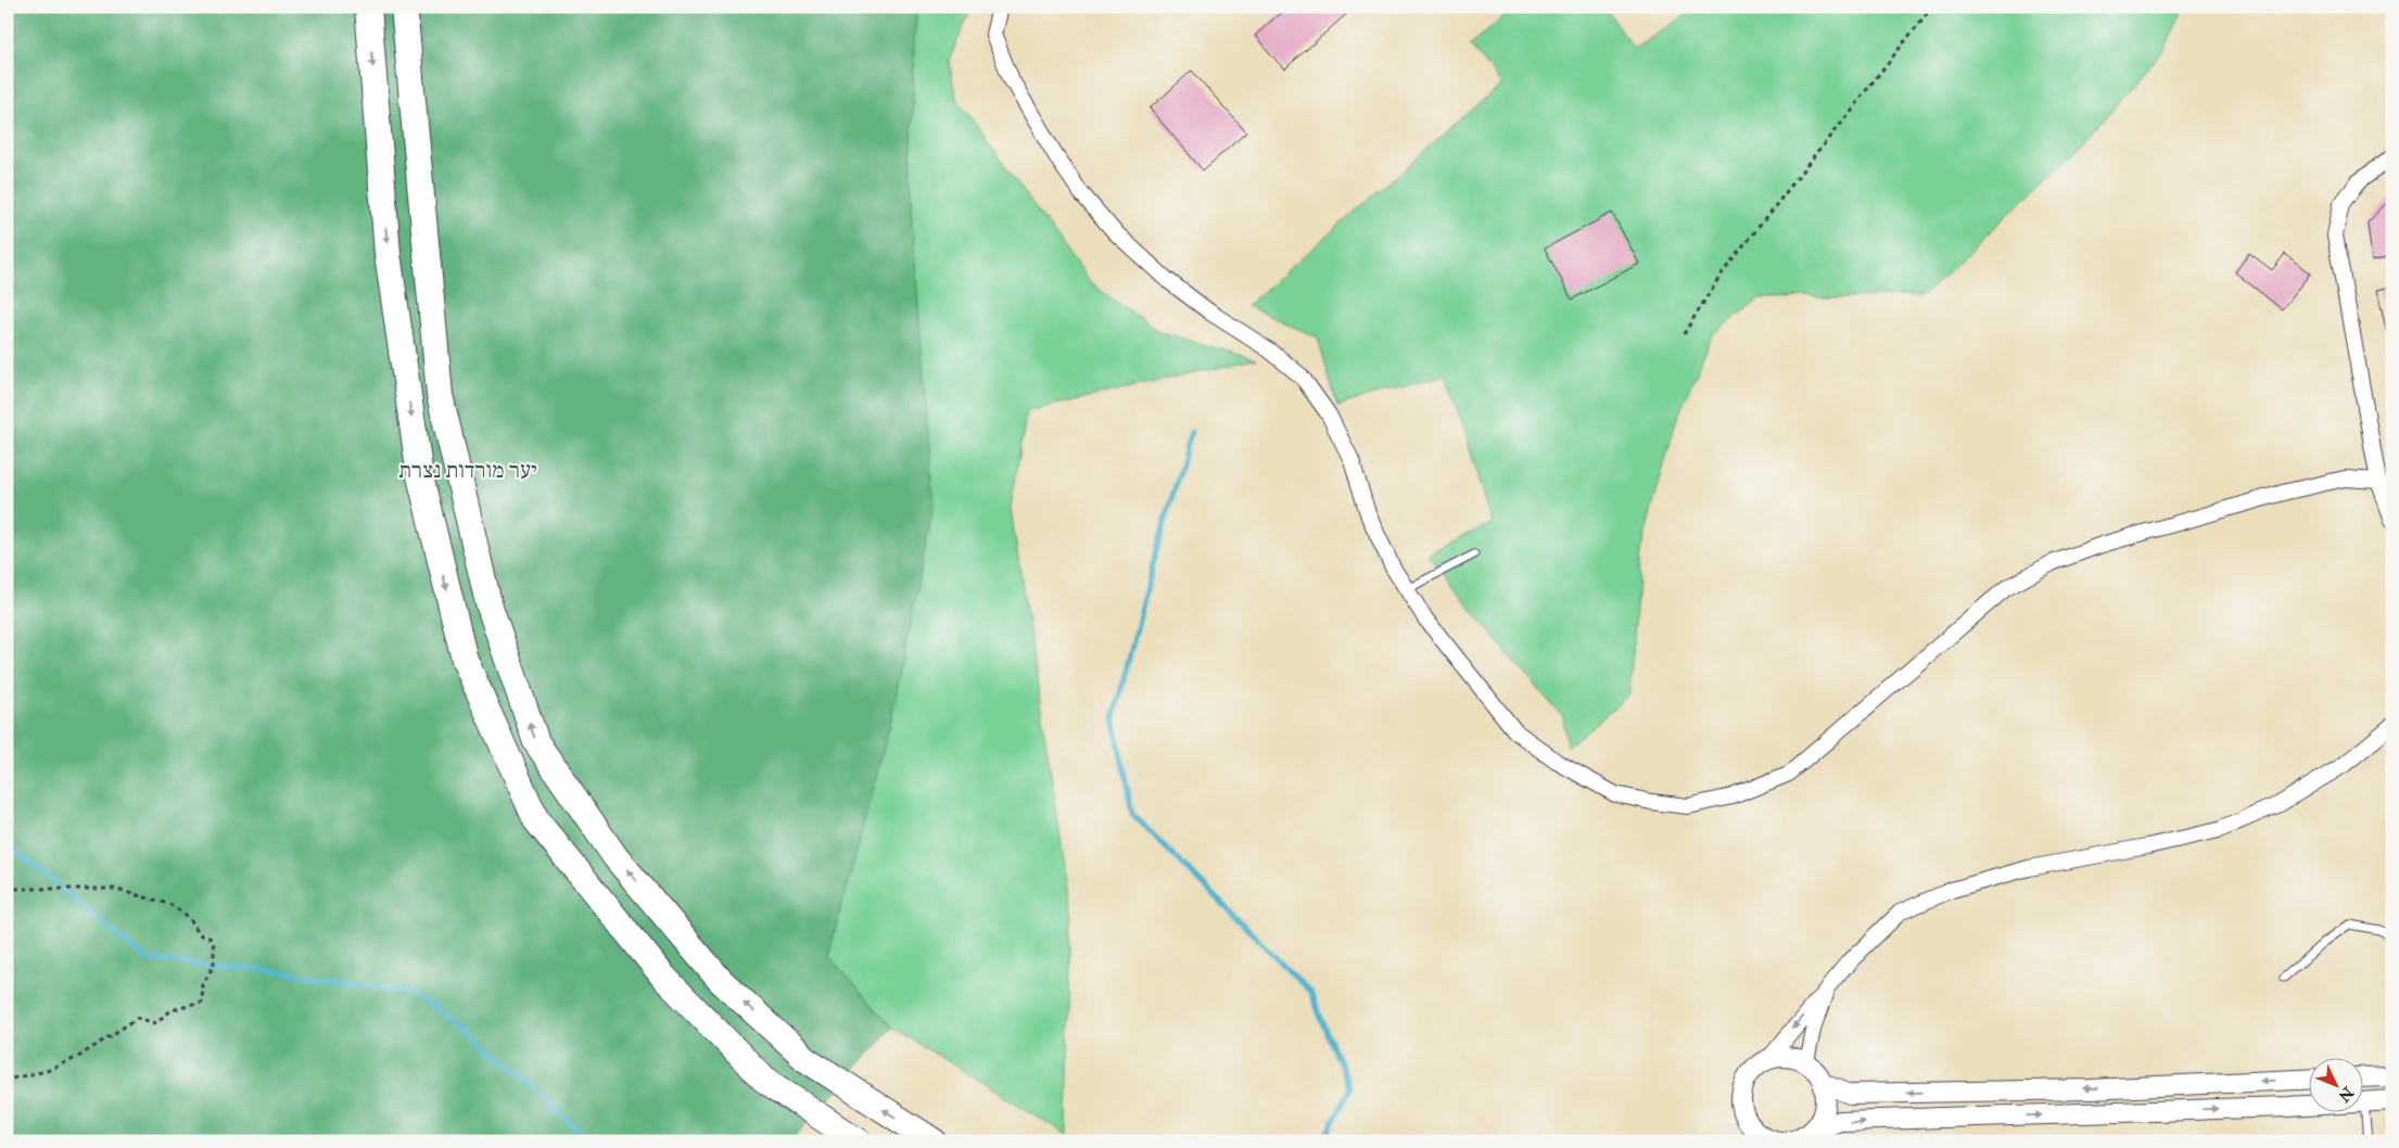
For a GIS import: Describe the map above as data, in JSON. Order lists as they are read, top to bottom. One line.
{"parks":["יער מורדות נצרת"],"north":"bottom right"}
